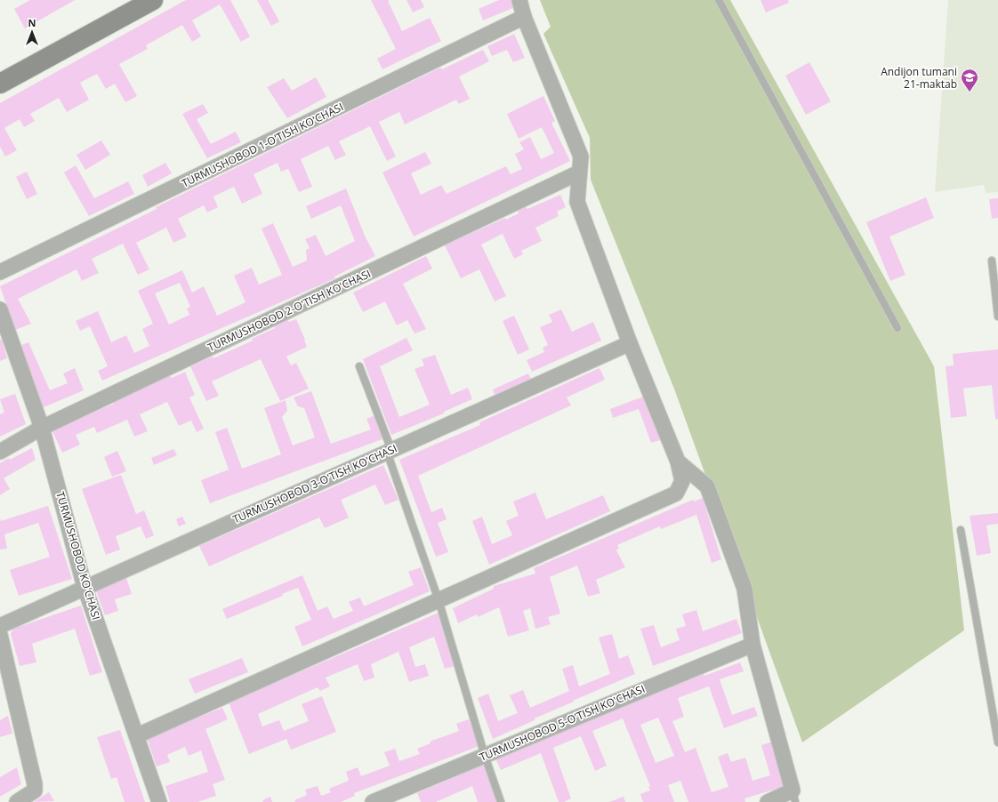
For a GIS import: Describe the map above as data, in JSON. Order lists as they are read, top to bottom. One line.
{"streets":{"street":["TURMUSHOBOD 1-O'TISH KO'CHASI","TURMUSHOBOD 2-O'TISH KO'CHASI","TURMUSHOBOD 3-O'TISH KO'CHASI","TURMUSHOBOD KO'CHASI","TURMUSHOBOD 5-O'TISH KO'CHASI"]},"crossings":[["TURMUSHOBOD 2-O'TISH KO'CHASI","TURMUSHOBOD KO'CHASI"],["TURMUSHOBOD 3-O'TISH KO'CHASI","TURMUSHOBOD KO'CHASI"]],"places":{"school or university":["Andijon tumani 21-maktab"]},"north":"top"}
